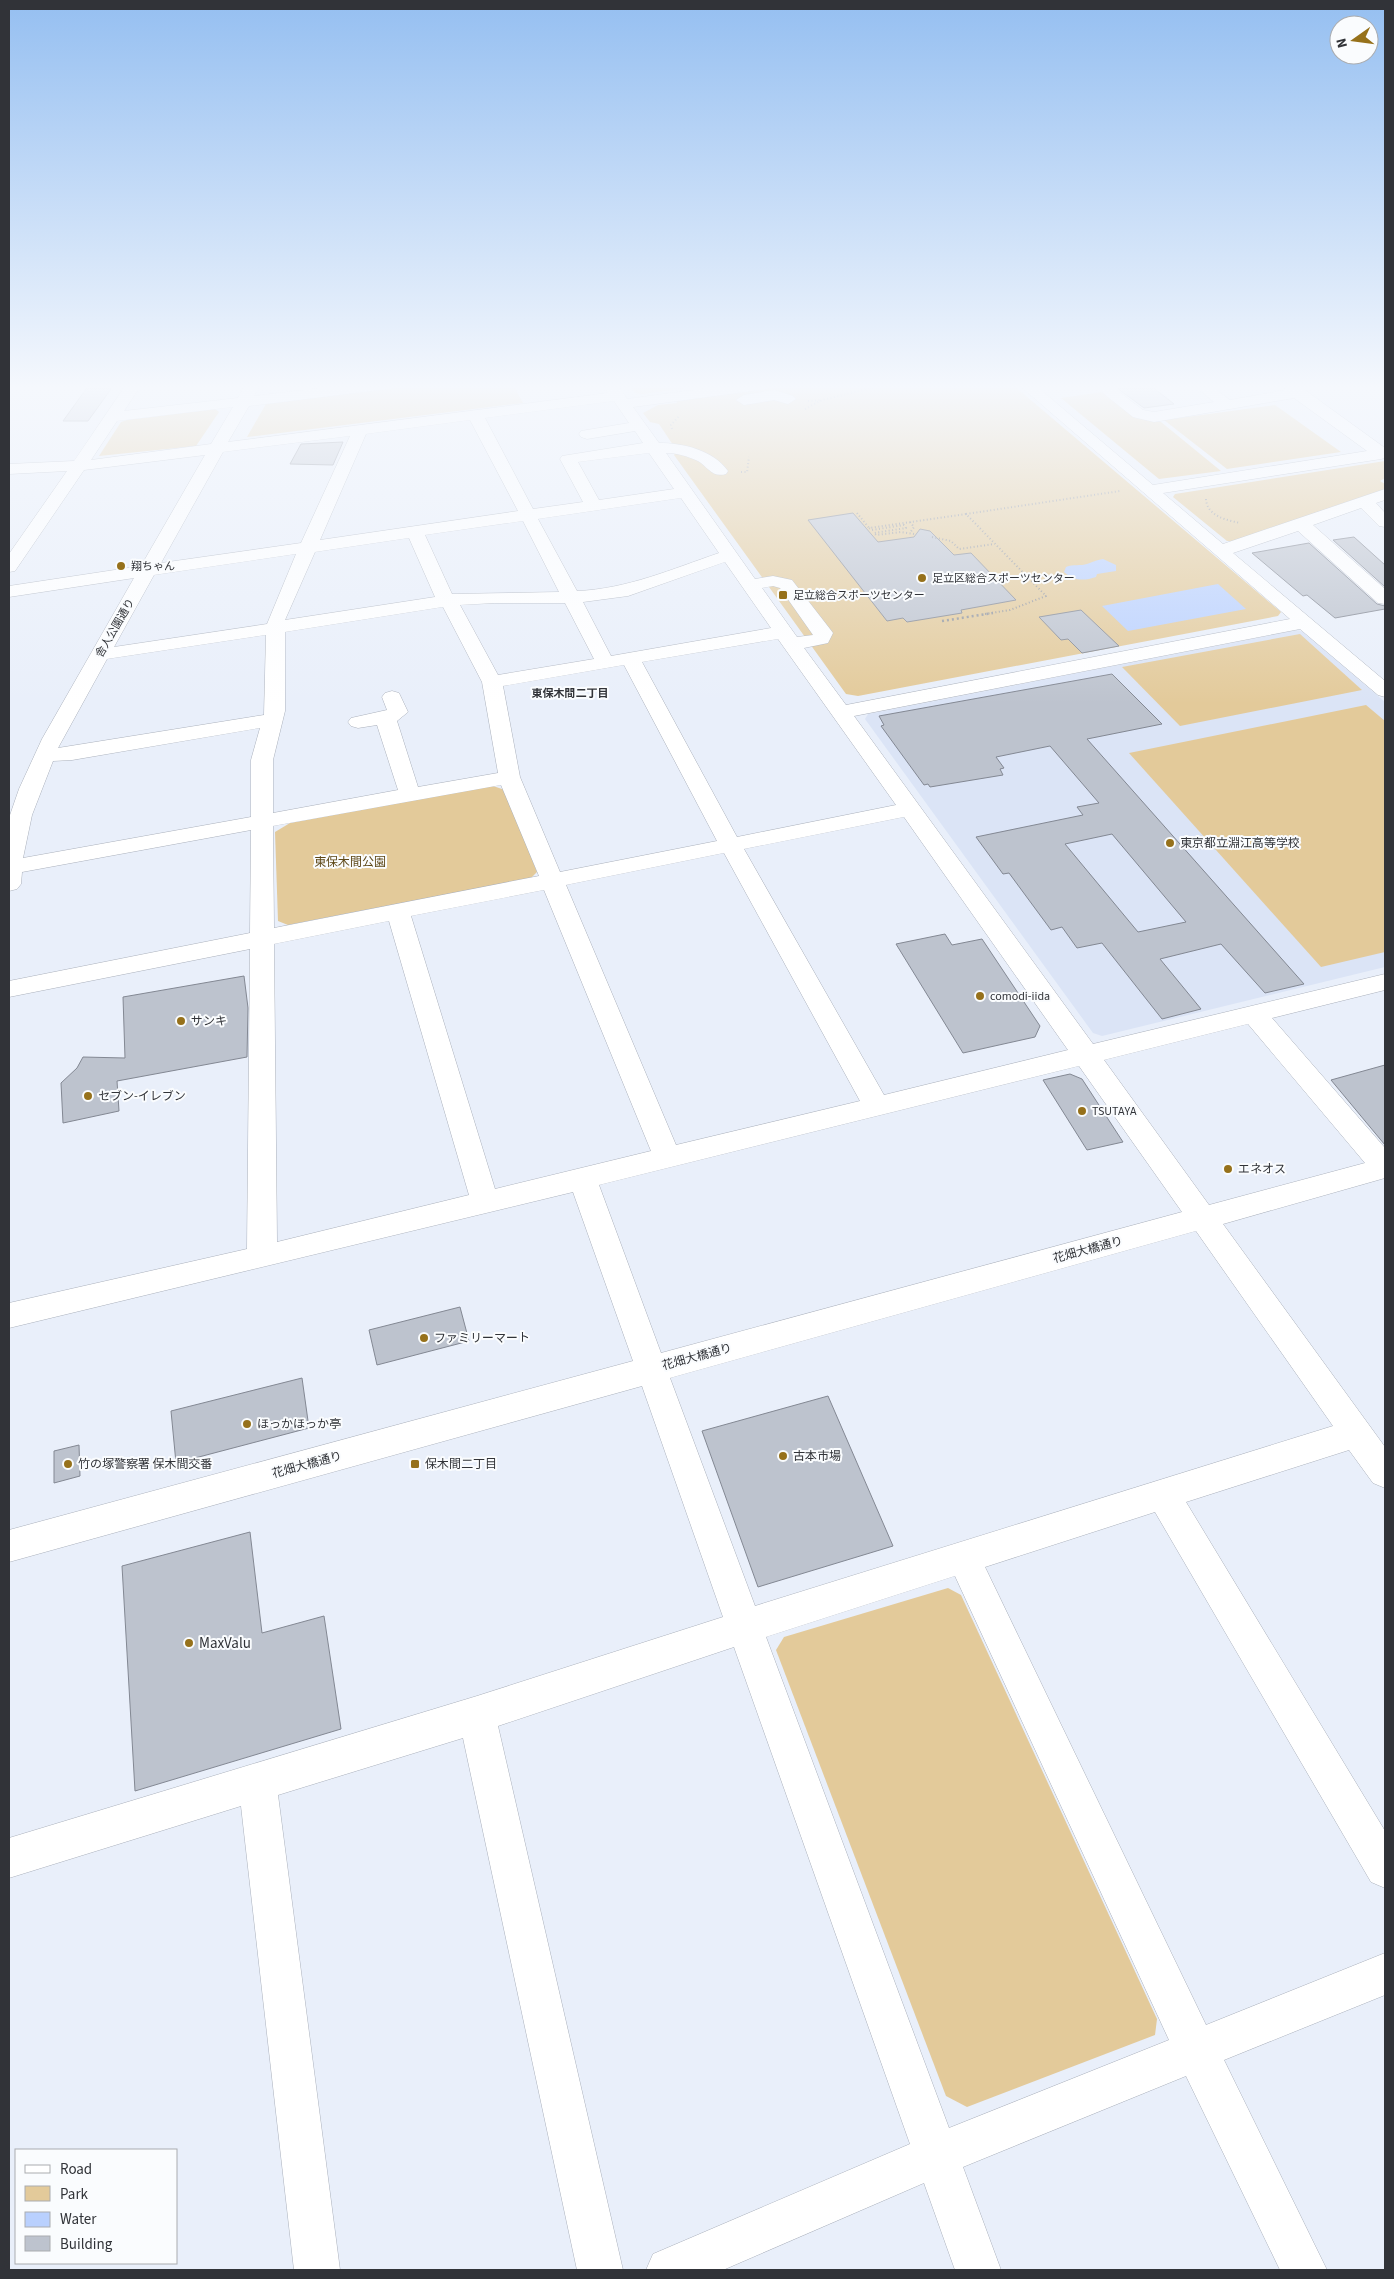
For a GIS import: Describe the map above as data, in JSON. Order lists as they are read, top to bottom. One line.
{"streets":{"street":["舎人公園通り","花畑大橋通り"]},"districts":["東保木間二丁目"],"parks":["東保木間公園"],"places":{"other":["翔ちゃん","足立区総合スポーツセンター","東京都立淵江高等学校","comodi-iida","サンキ","セブン-イレブン","TSUTAYA","エネオス","ファミリーマート","ほっかほっか亭","古本市場","竹の塚警察署 保木間交番","MaxValu"],"transit":["足立総合スポーツセンター","保木間二丁目"]},"legend":["Road","Park","Water","Building"],"north":"left"}
